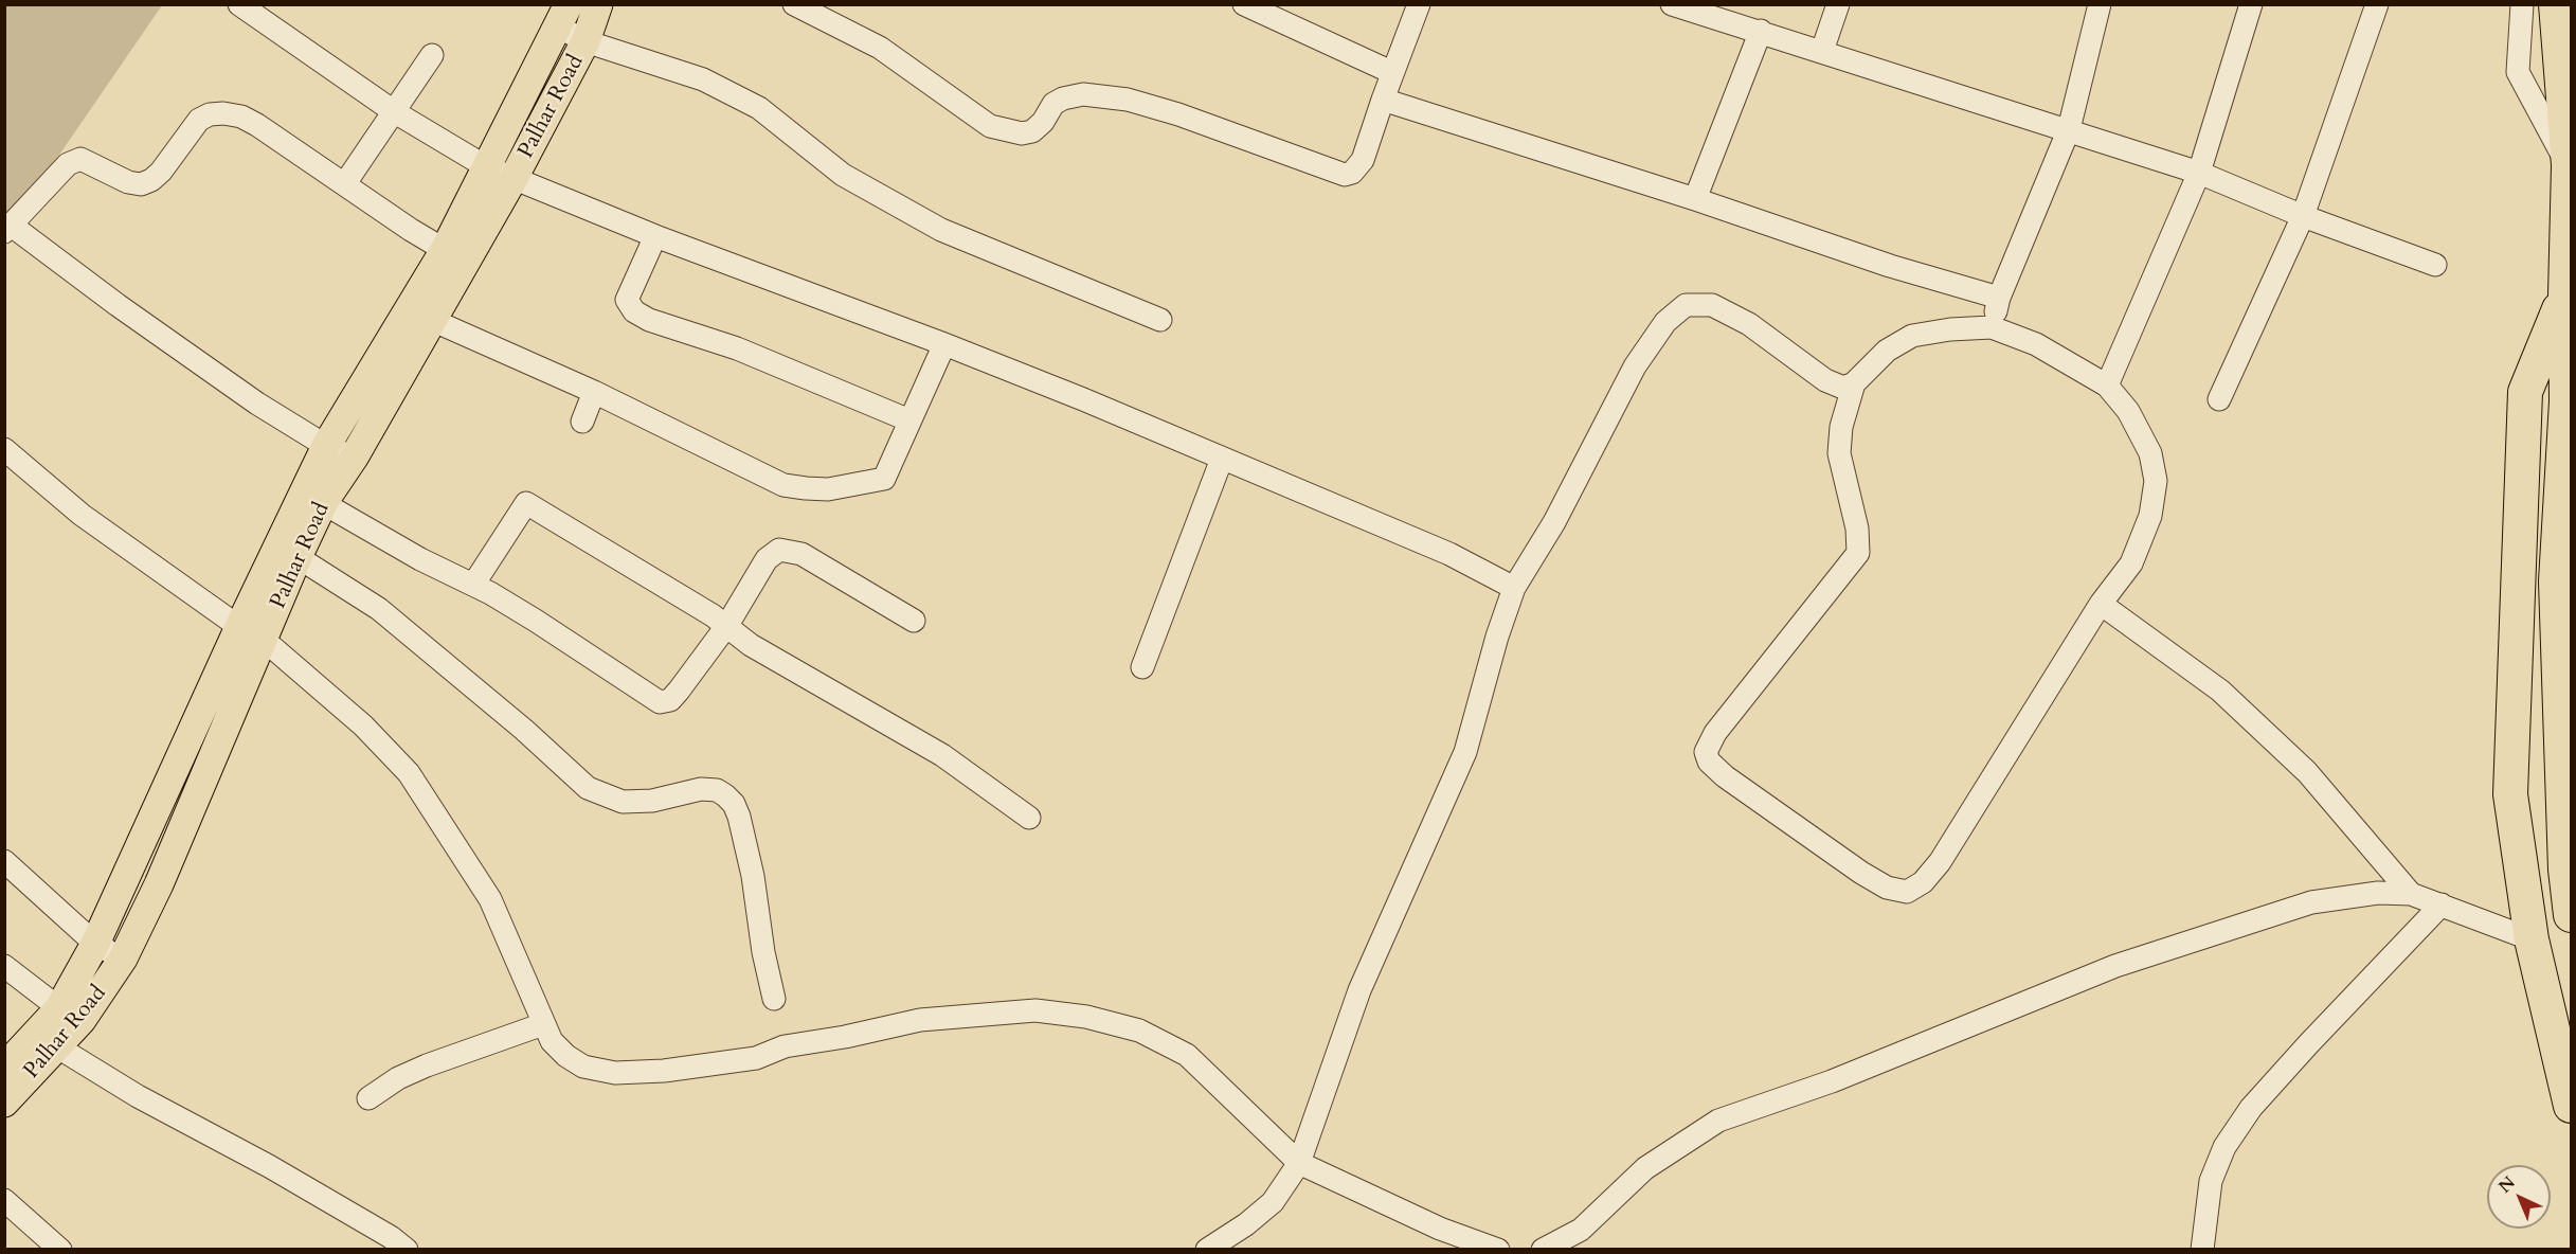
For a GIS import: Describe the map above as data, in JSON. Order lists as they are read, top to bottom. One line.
{"streets":{"main road":["Palhar Road"]},"north":"top left"}
